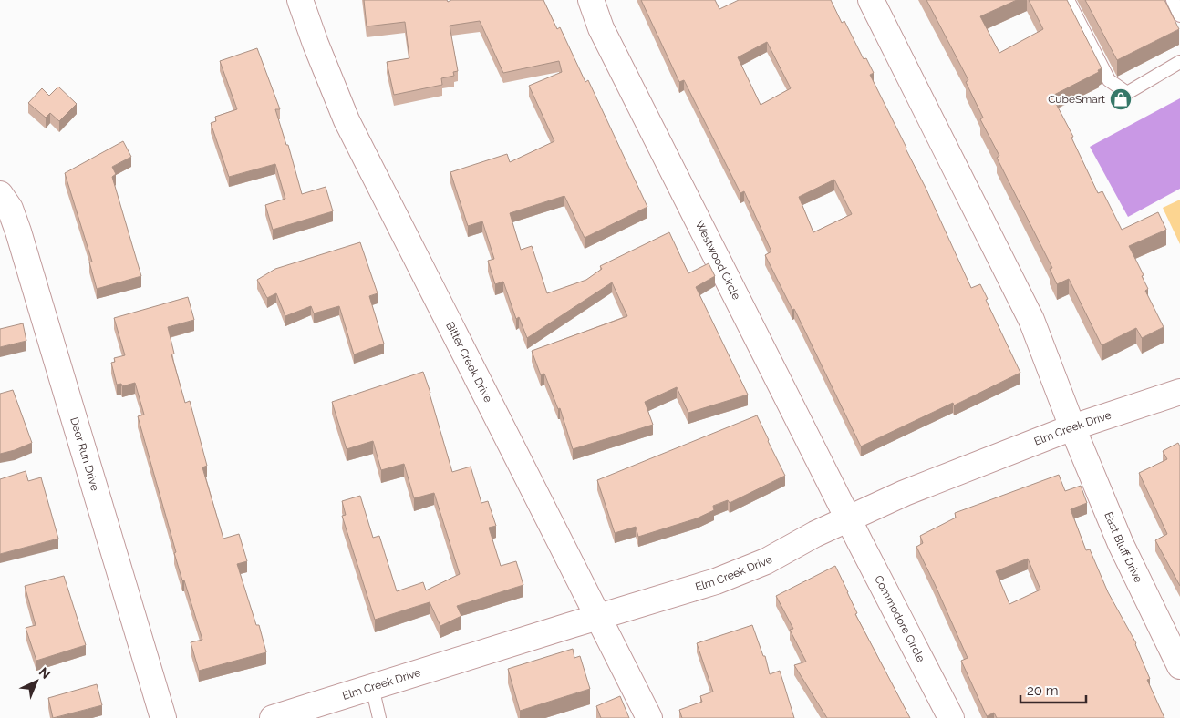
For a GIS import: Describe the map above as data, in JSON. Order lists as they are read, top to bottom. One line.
{"streets":{"street":["Westwood Circle","Bitter Creek Drive","Elm Creek Drive","Deer Run Drive","East Bluff Drive","Commodore Circle"]},"crossings":[["Westwood Circle","Elm Creek Drive"],["Westwood Circle","Commodore Circle"],["Bitter Creek Drive","Elm Creek Drive"],["Elm Creek Drive","East Bluff Drive"],["Elm Creek Drive","Commodore Circle"]],"places":{"shop":["CubeSmart"]},"scale_bar":"20 m","north":"top right"}
